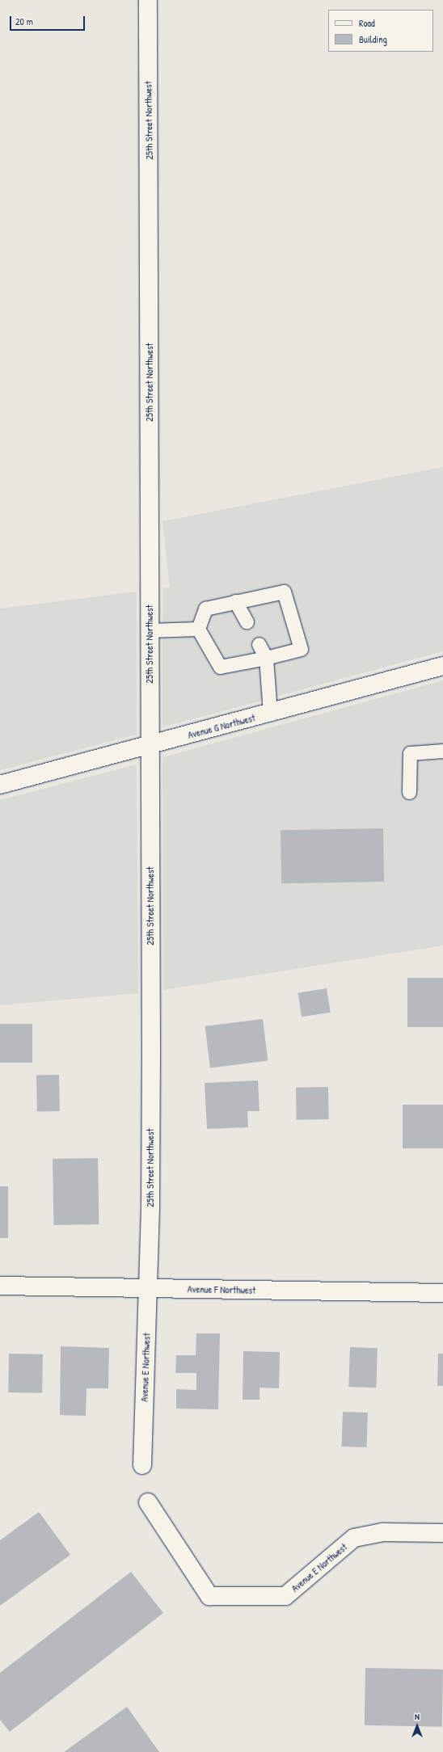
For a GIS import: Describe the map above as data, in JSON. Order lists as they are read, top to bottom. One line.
{"streets":{"street":["25th Street Northwest","Avenue G Northwest","Avenue F Northwest","Avenue E Northwest"]},"crossings":[["25th Street Northwest","Avenue G Northwest"],["25th Street Northwest","Avenue F Northwest"],["25th Street Northwest","Avenue E Northwest"],["Avenue F Northwest","Avenue E Northwest"]],"legend":["Road","Building"],"scale_bar":"20 m","north":"top"}
